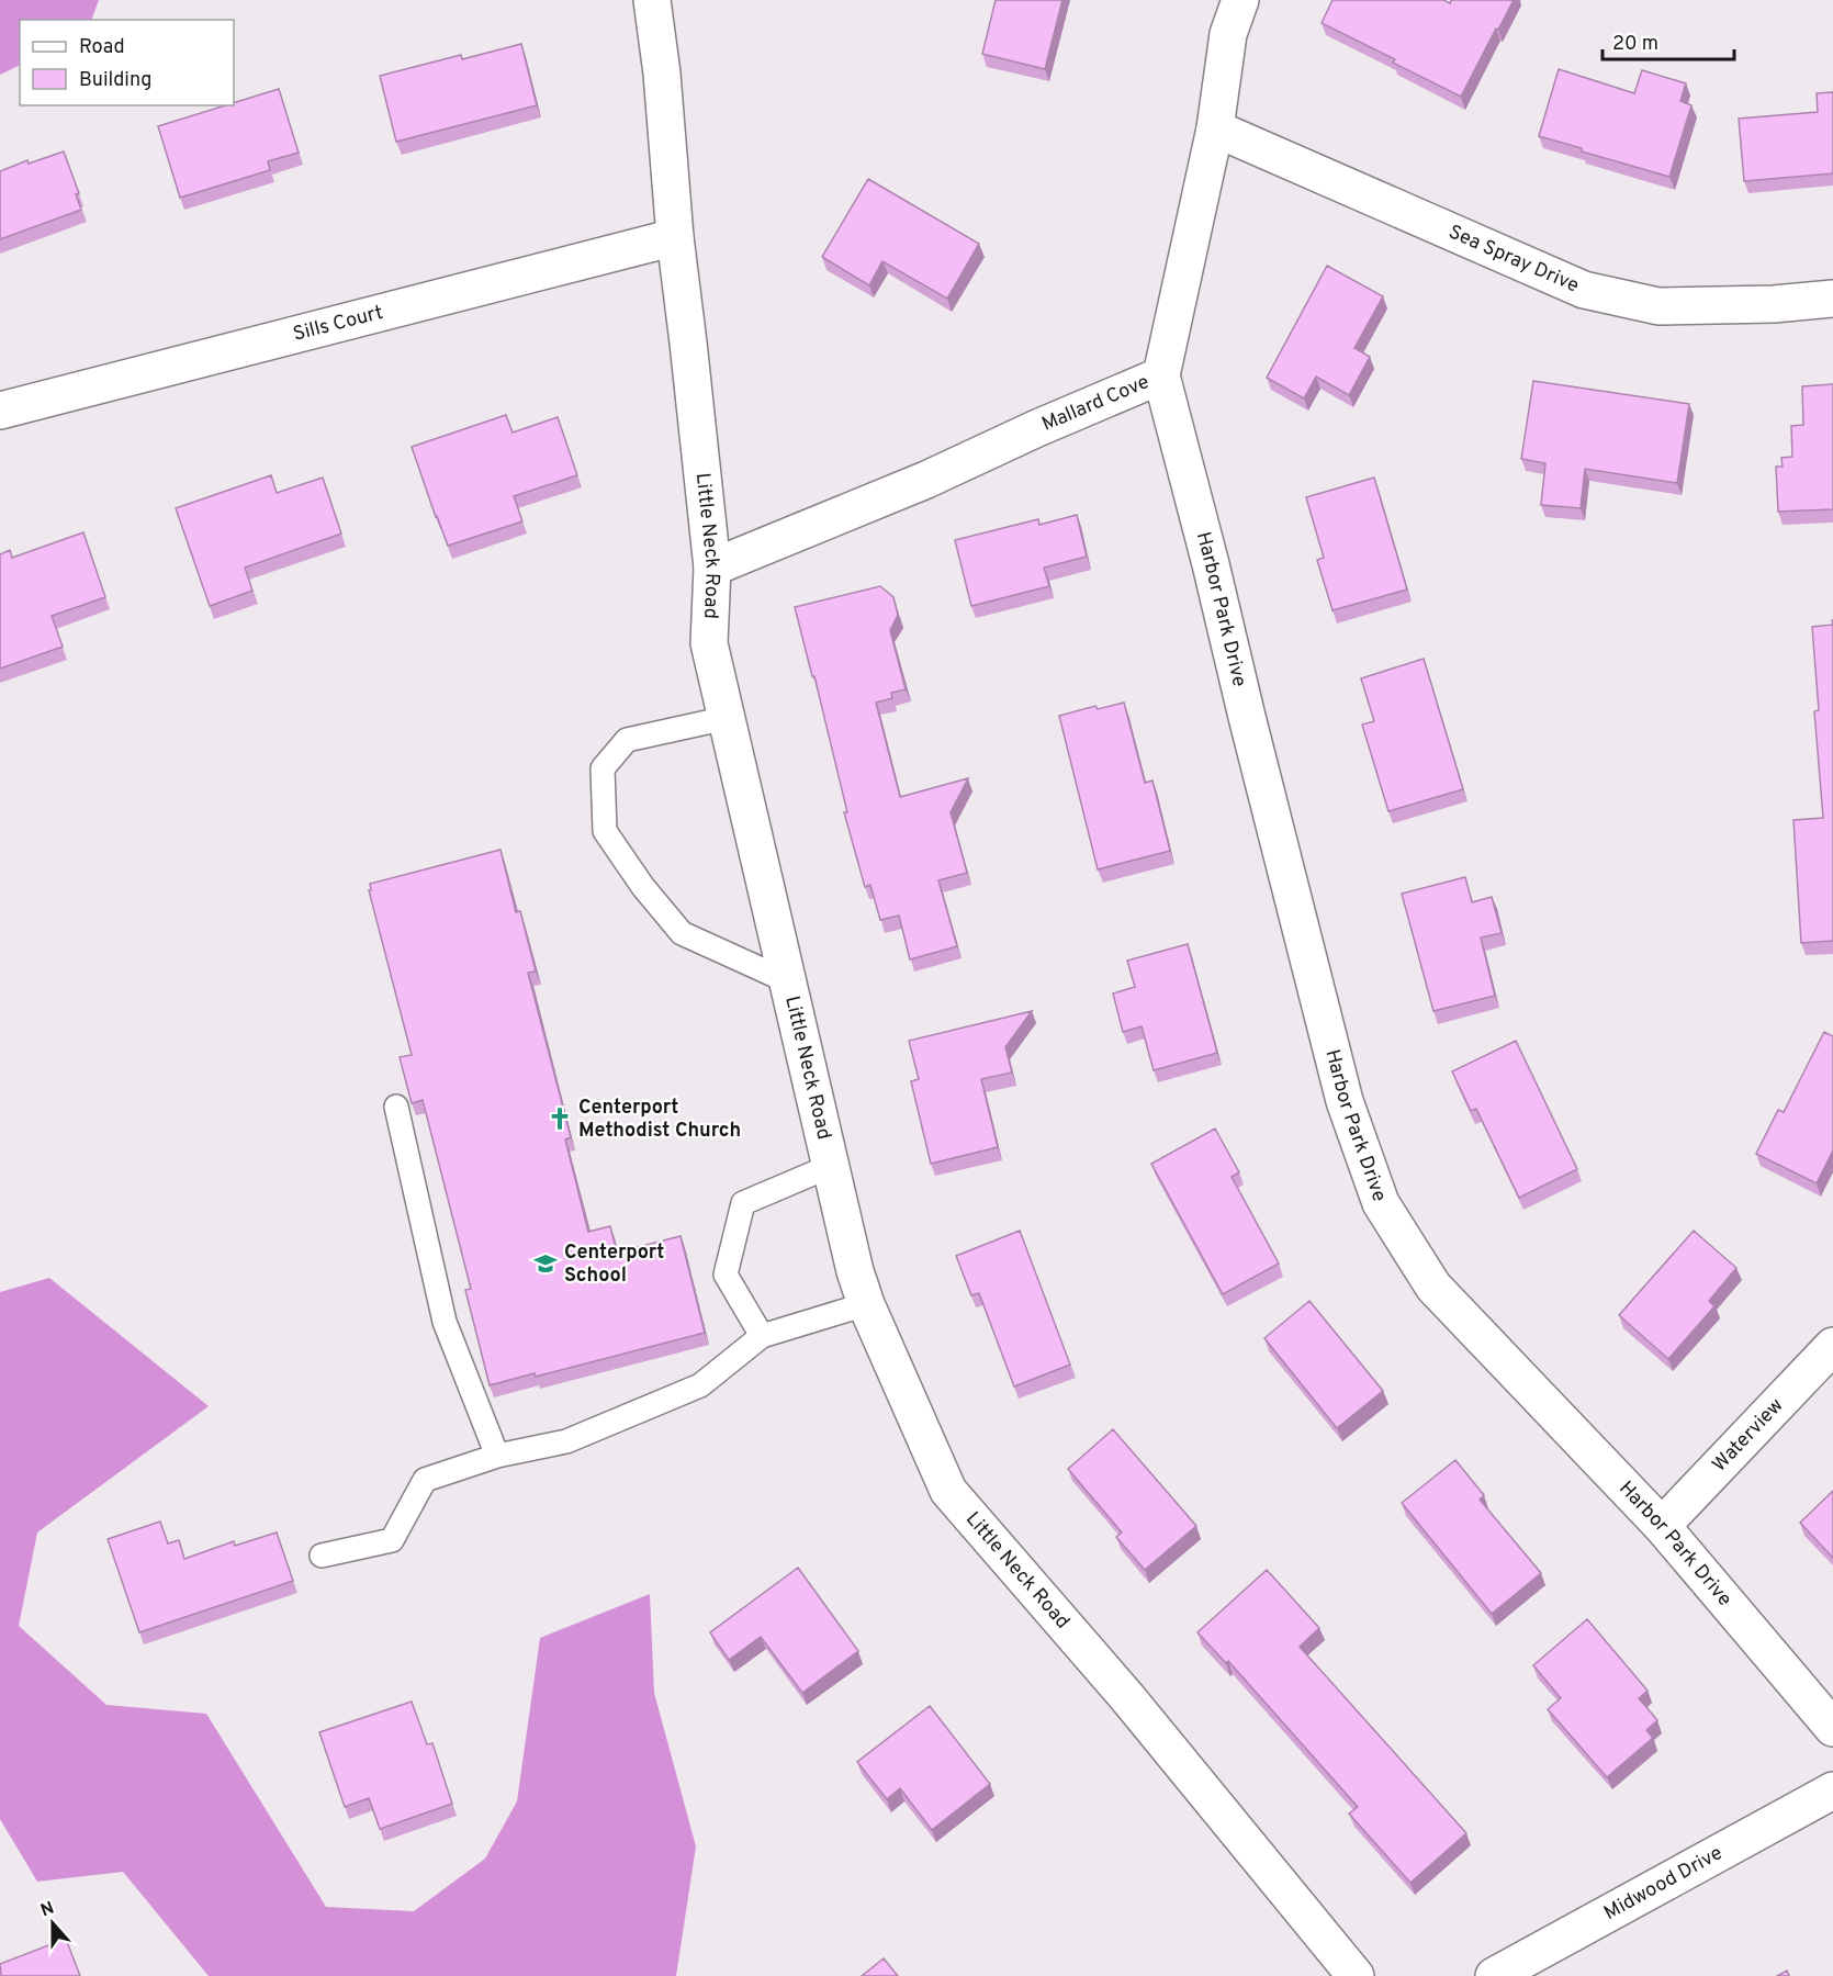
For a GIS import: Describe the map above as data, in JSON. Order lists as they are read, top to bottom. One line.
{"streets":{"street":["Sea Spray Drive","Sills Court","Mallard Cove","Little Neck Road","Harbor Park Drive","Waterview","Midwood Drive"]},"crossings":[["Sea Spray Drive","Mallard Cove"],["Sills Court","Little Neck Road"],["Mallard Cove","Little Neck Road"],["Mallard Cove","Harbor Park Drive"],["Harbor Park Drive","Waterview"]],"places":{"church":["Centerport Methodist Church"],"school or university":["Centerport School"]},"legend":["Road","Building"],"scale_bar":"20 m","north":"top"}
